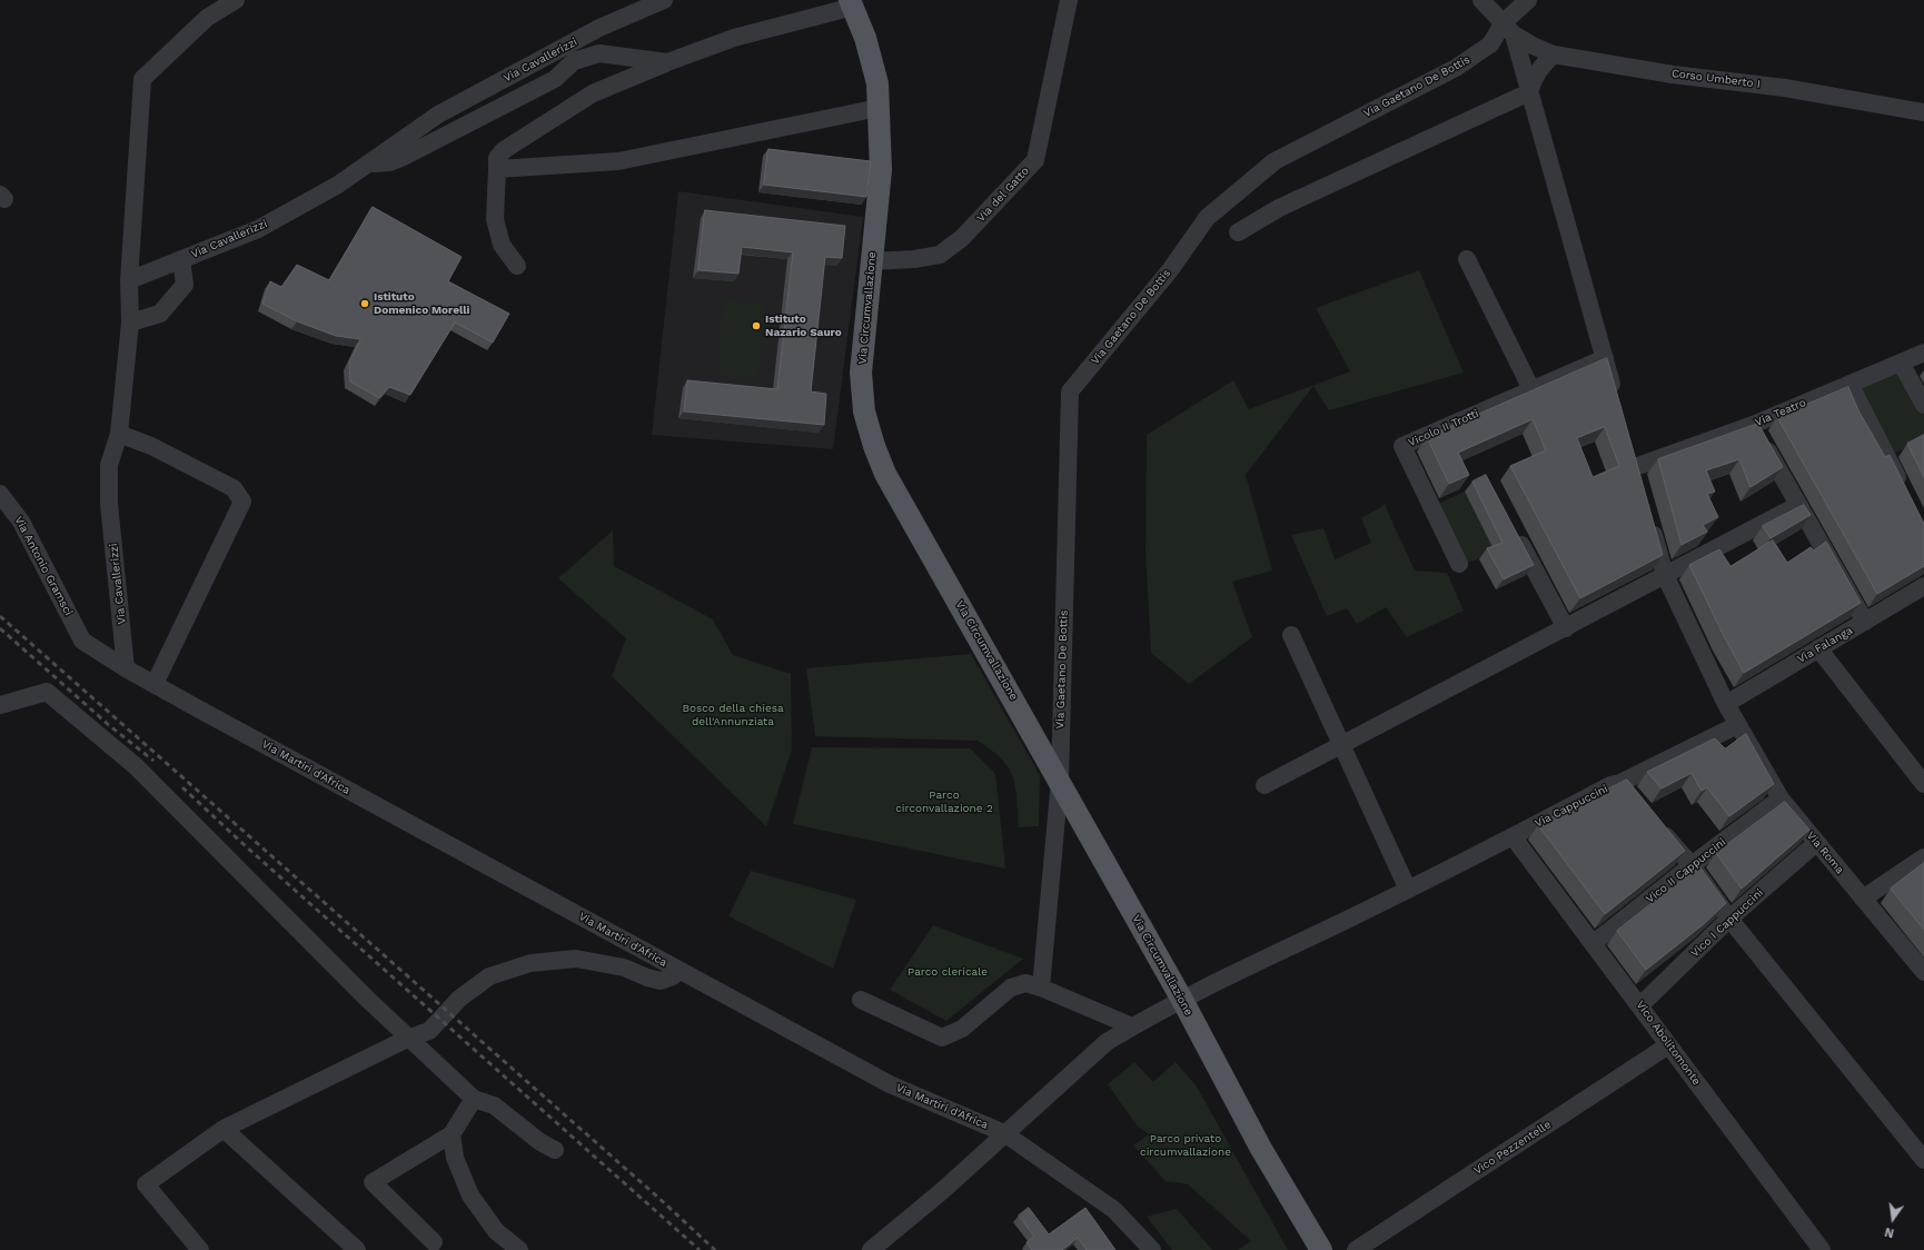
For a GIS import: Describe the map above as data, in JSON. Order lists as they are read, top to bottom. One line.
{"streets":{"main road":["Via Circumvallazione"],"street":["Via Cavallerizzi","Corso Umberto I","Via Gaetano De Bottis","Via del Gatto","Via Teatro","Vicolo II Trotti","Via Antonio Gramsci","Via Falanga","Via Martiri d'Africa","Via Cappuccini","Via Roma","Vico II Cappuccini","Vico I Cappuccini","Vico Abolitomonte","Vico Pezzentelle"]},"crossings":[["Via Cavallerizzi","Via Martiri d'Africa"],["Corso Umberto I","Via Gaetano De Bottis"],["Via Gaetano De Bottis","Via Circumvallazione"],["Via del Gatto","Via Circumvallazione"],["Via Circumvallazione","Via Cappuccini"],["Via Antonio Gramsci","Via Martiri d'Africa"],["Via Falanga","Via Roma"],["Via Martiri d'Africa","Via Cappuccini"],["Via Cappuccini","Via Roma"],["Via Cappuccini","Vico Abolitomonte"],["Via Roma","Vico II Cappuccini"],["Via Roma","Vico I Cappuccini"],["Vico II Cappuccini","Vico Abolitomonte"],["Vico I Cappuccini","Vico Abolitomonte"],["Vico Abolitomonte","Vico Pezzentelle"]],"parks":["Bosco della chiesa dell'Annunziata","Parco circonvallazione 2","Parco clericale","Parco privato circumvallazione"],"places":["Istituto Domenico Morelli","Istituto Nazario Sauro"],"north":"bottom"}
